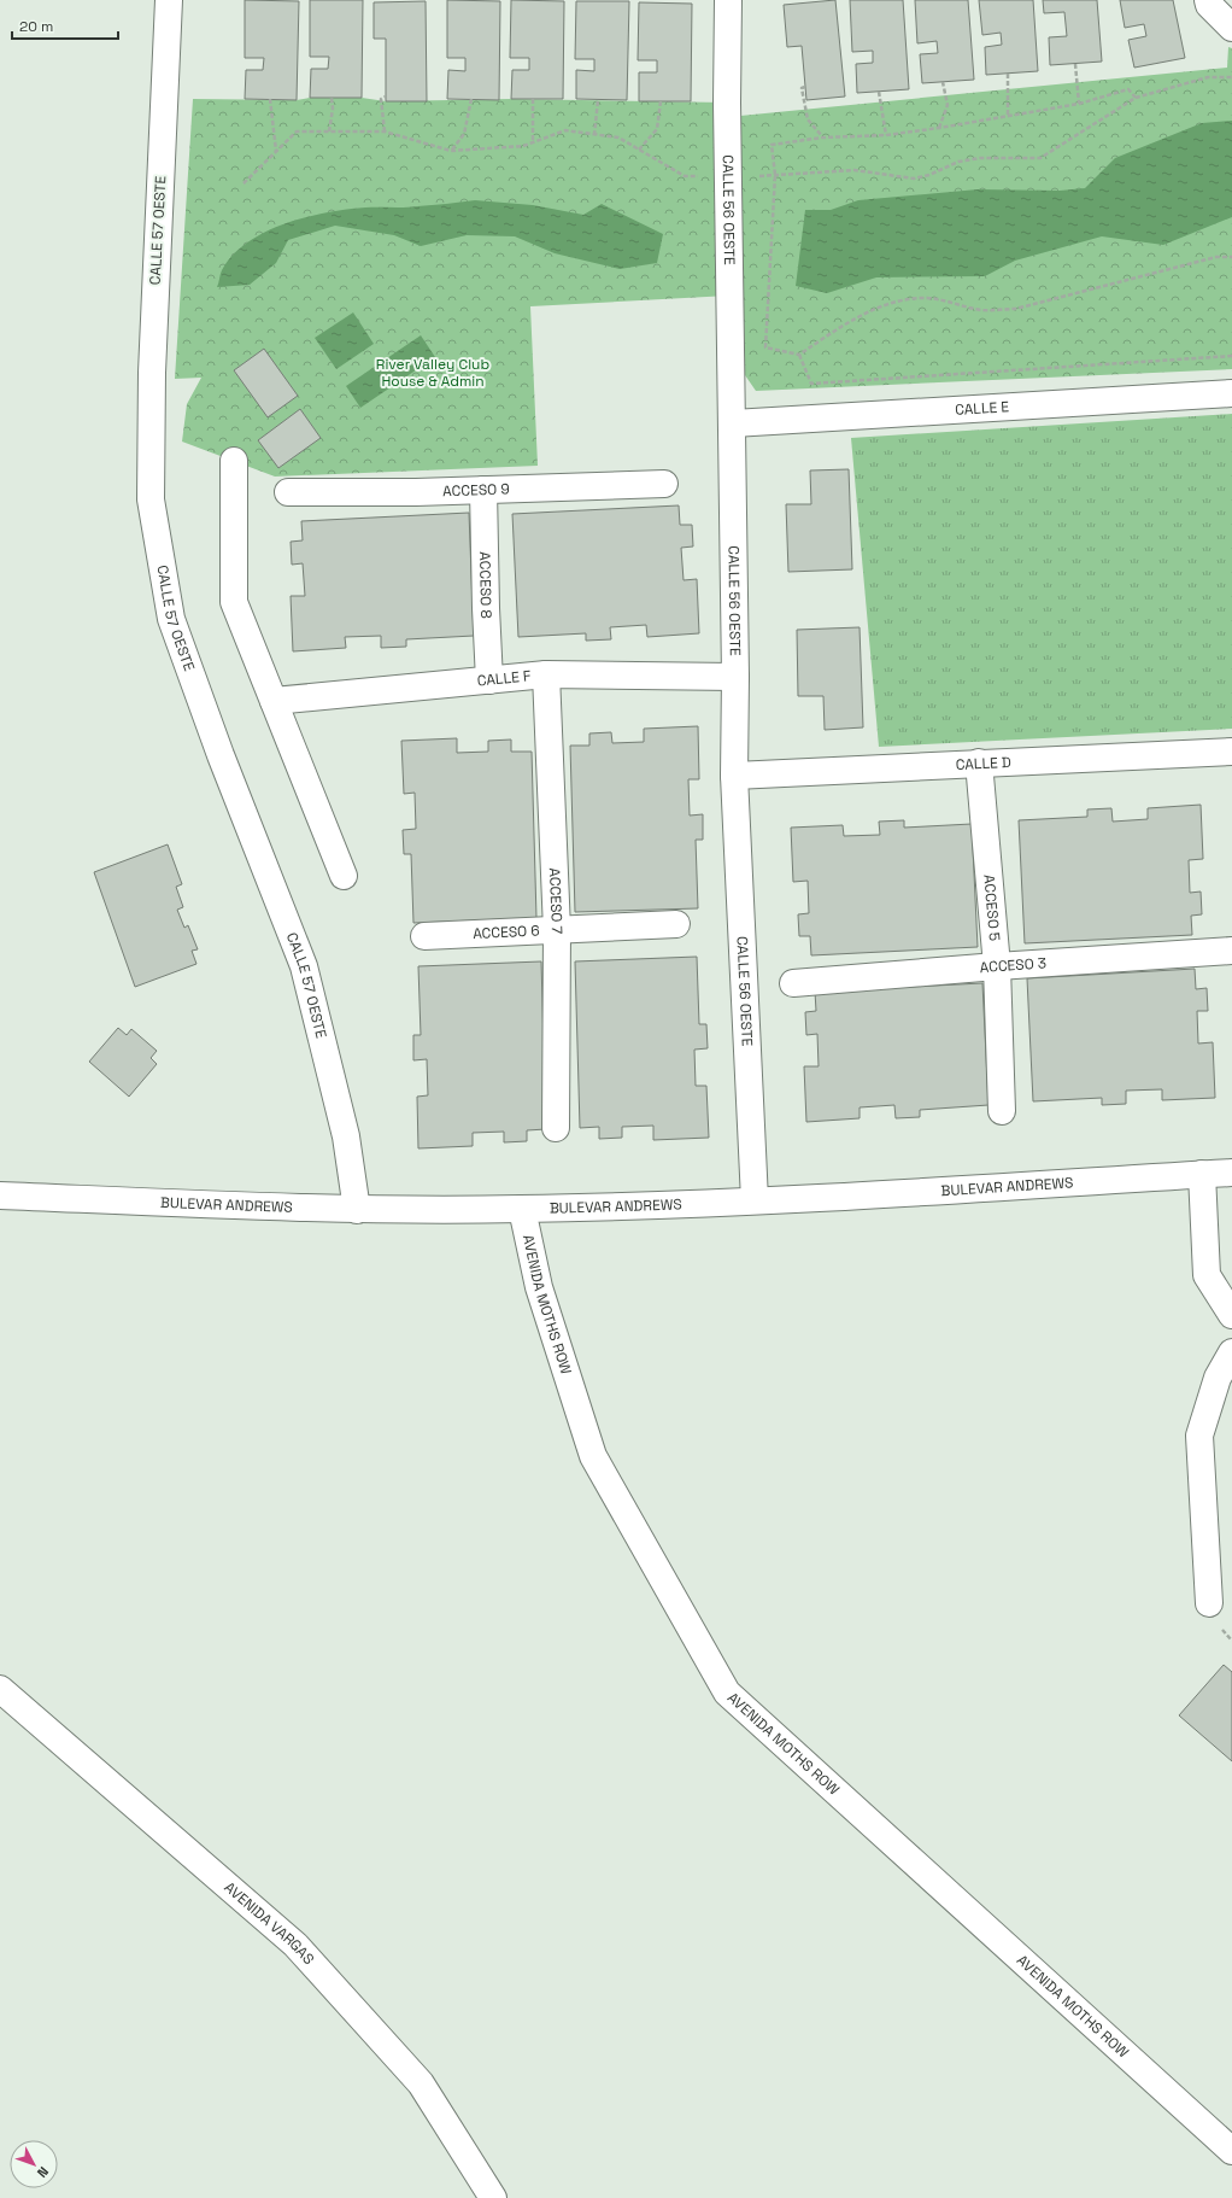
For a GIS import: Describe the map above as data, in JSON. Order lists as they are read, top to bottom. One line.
{"streets":{"street":["CALLE 56 OESTE","CALLE 57 OESTE","CALLE E","ACCESO 9","ACCESO 8","CALLE F","CALLE D","ACCESO 7","ACCESO 5","ACCESO 6","ACCESO 3","BULEVAR ANDREWS","AVENIDA MOTHS ROW","AVENIDA VARGAS"]},"crossings":[["CALLE 56 OESTE","CALLE E"],["CALLE 56 OESTE","CALLE F"],["CALLE 56 OESTE","CALLE D"],["CALLE 56 OESTE","BULEVAR ANDREWS"],["CALLE 57 OESTE","BULEVAR ANDREWS"],["ACCESO 9","ACCESO 8"],["ACCESO 8","CALLE F"],["CALLE F","ACCESO 7"],["CALLE D","ACCESO 5"],["ACCESO 7","ACCESO 6"],["ACCESO 5","ACCESO 3"],["BULEVAR ANDREWS","AVENIDA MOTHS ROW"]],"parks":["River Valley Club House & Admin"],"scale_bar":"20 m","north":"bottom right"}
